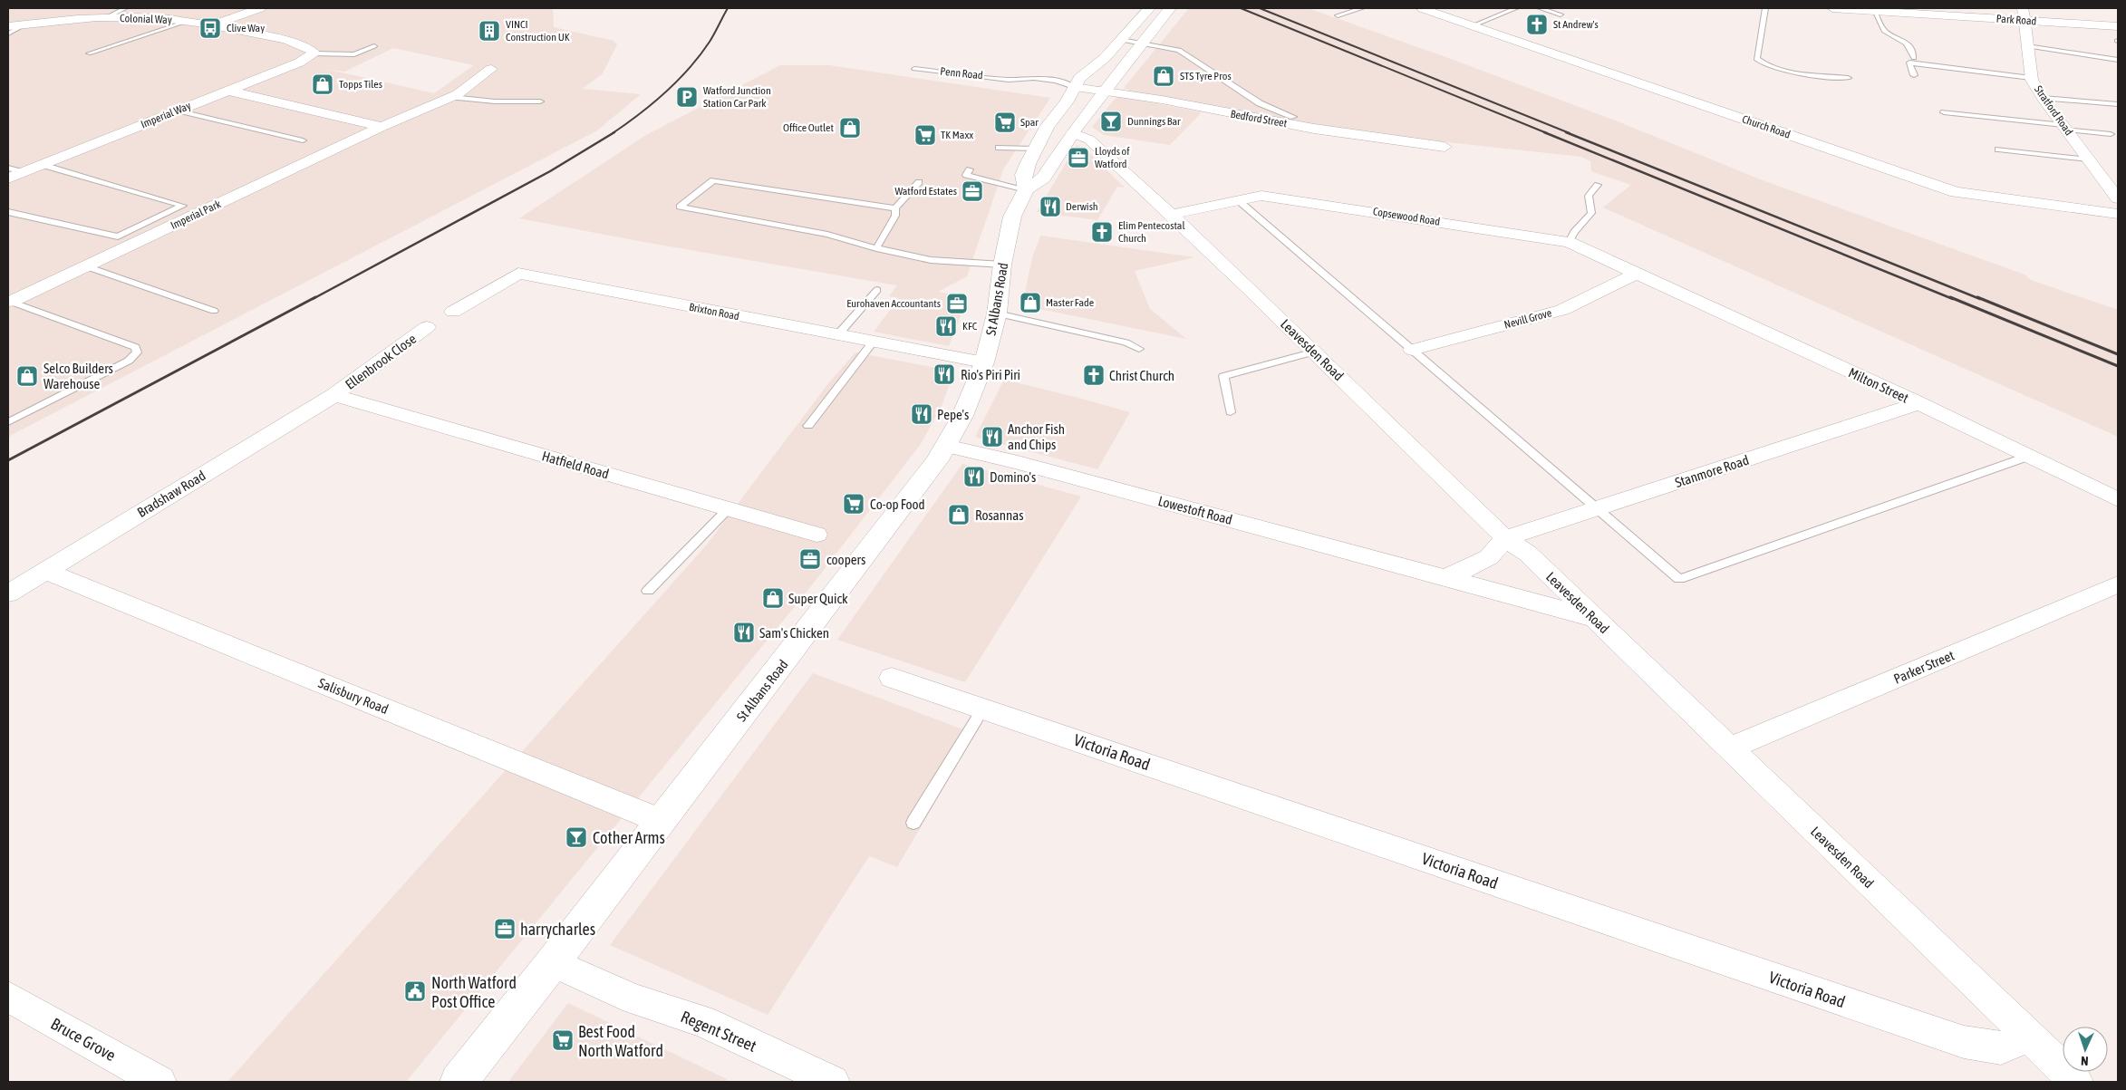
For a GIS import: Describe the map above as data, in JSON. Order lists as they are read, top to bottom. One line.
{"streets":{"main road":["St Albans Road"],"street":["Colonial Way","Park Road","Stratford Road","Imperial Way","Bedford Street","Church Road","Imperial Park","Copsewood Road","Brixton Road","Nevill Grove","Leavesden Road","Ellenbrook Close","Milton Street","Hatfield Road","Stanmore Road","Bradshaw Road","Lowestoft Road","Parker Street","Salisbury Road","Victoria Road","Regent Street","Bruce Grove"],"lane":["Penn Road"]},"crossings":[["Colonial Way","Imperial Way"],["Park Road","Stratford Road"],["Penn Road","Bedford Street"],["Penn Road","St Albans Road"],["Bedford Street","St Albans Road"],["Copsewood Road","Nevill Grove"],["Copsewood Road","Leavesden Road"],["Copsewood Road","Milton Street"],["St Albans Road","Brixton Road"],["St Albans Road","Lowestoft Road"],["St Albans Road","Salisbury Road"],["St Albans Road","Regent Street"],["Nevill Grove","Milton Street"],["Leavesden Road","Stanmore Road"],["Leavesden Road","Lowestoft Road"],["Leavesden Road","Parker Street"],["Leavesden Road","Victoria Road"],["Ellenbrook Close","Hatfield Road"],["Ellenbrook Close","Bradshaw Road"],["Milton Street","Stanmore Road"],["Hatfield Road","Bradshaw Road"],["Bradshaw Road","Salisbury Road"]],"places":{"church":["St Andrew's","Elim Pentecostal Church","Christ Church"],"bus stop":["Clive Way"],"building":["VINCI Construction UK"],"shop":["STS Tyre Pros","Topps Tiles","Office Outlet","Master Fade","Selco Builders Warehouse","Rosannas","Super Quick"],"parking":["Watford Junction Station Car Park"],"bar":["Dunnings Bar","Cother Arms"],"supermarket":["Spar","TK Maxx","Co-op Food","Best Food North Watford"],"office":["Lloyds of Watford","Watford Estates","Eurohaven Accountants","coopers","harrycharles"],"restaurant":["Derwish","KFC","Rio's Piri Piri","Pepe's","Anchor Fish and Chips","Domino's","Sam's Chicken"],"public building":["North Watford Post Office"]},"north":"bottom"}
